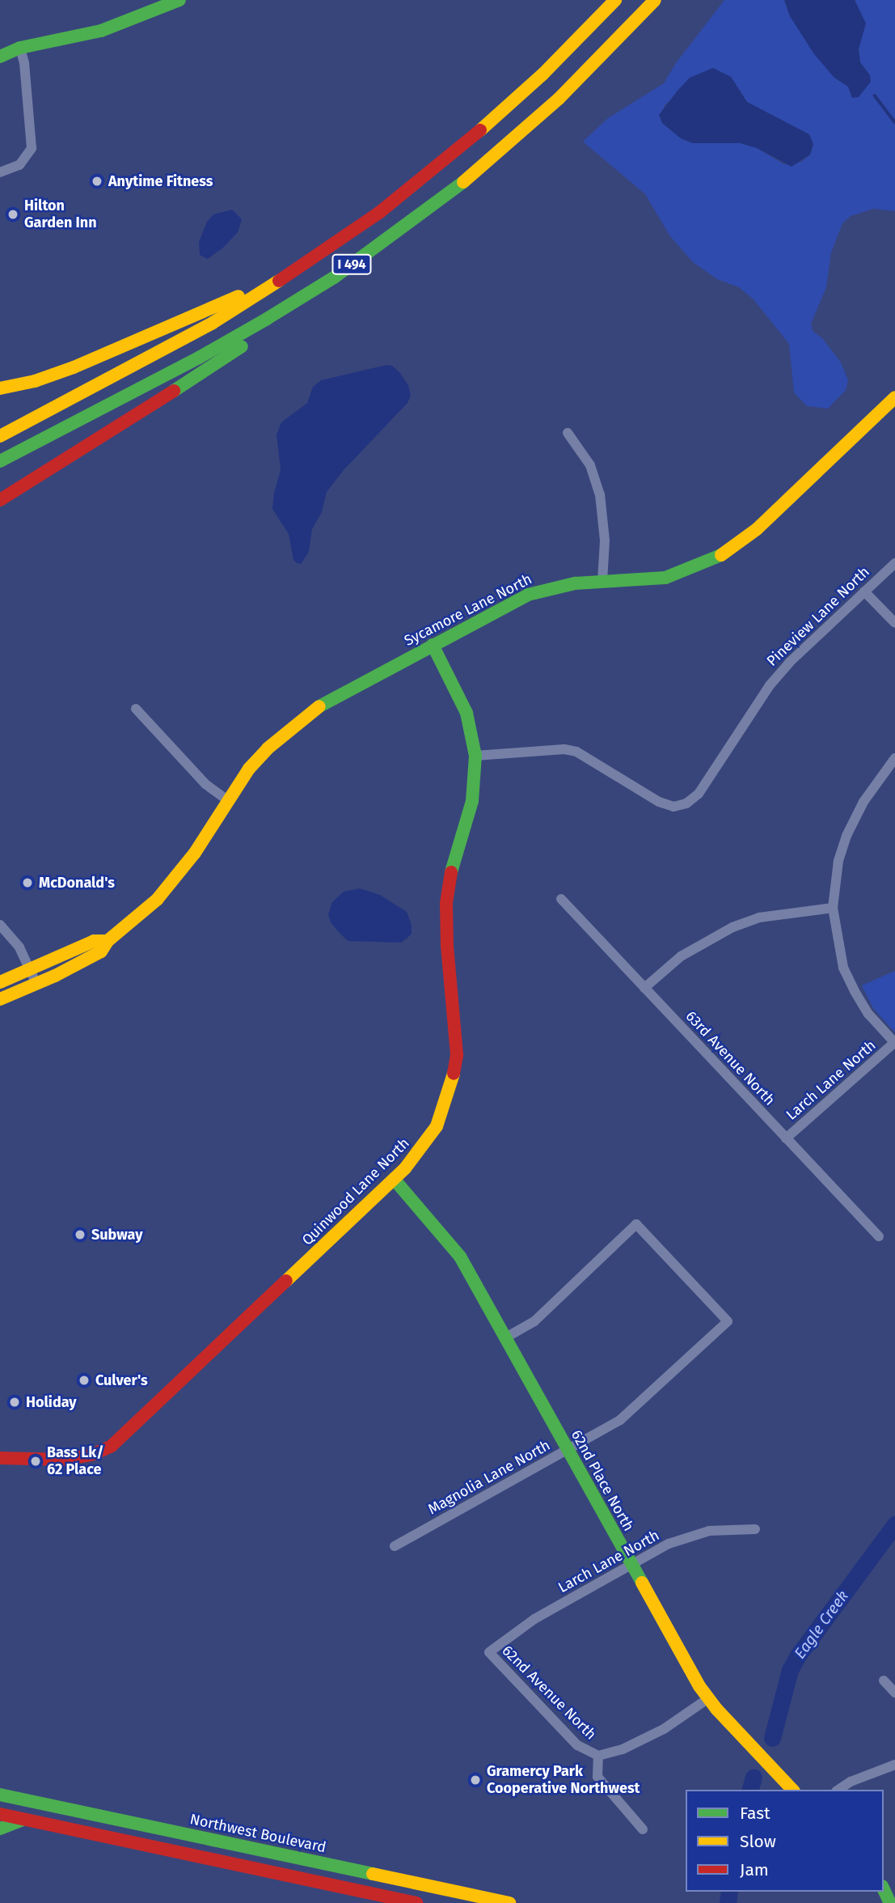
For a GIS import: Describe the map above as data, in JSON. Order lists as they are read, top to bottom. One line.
{"streets":{"main road":["I 494","Sycamore Lane North","Quinwood Lane North","62nd Place North","Northwest Boulevard"],"street":["Pineview Lane North","63rd Avenue North","Larch Lane North","Magnolia Lane North","62nd Avenue North"]},"crossings":[["Sycamore Lane North","Quinwood Lane North"],["Pineview Lane North","Quinwood Lane North"],["63rd Avenue North","Larch Lane North"],["Larch Lane North","62nd Place North"],["Larch Lane North","62nd Avenue North"],["Quinwood Lane North","62nd Place North"],["Magnolia Lane North","62nd Place North"]],"water":["Eagle Creek"],"places":["Anytime Fitness","Hilton Garden Inn","McDonald's","Subway","Culver's","Holiday","Bass Lk/ 62 Place","Gramercy Park Cooperative Northwest"],"legend":["Fast","Slow","Jam"]}
